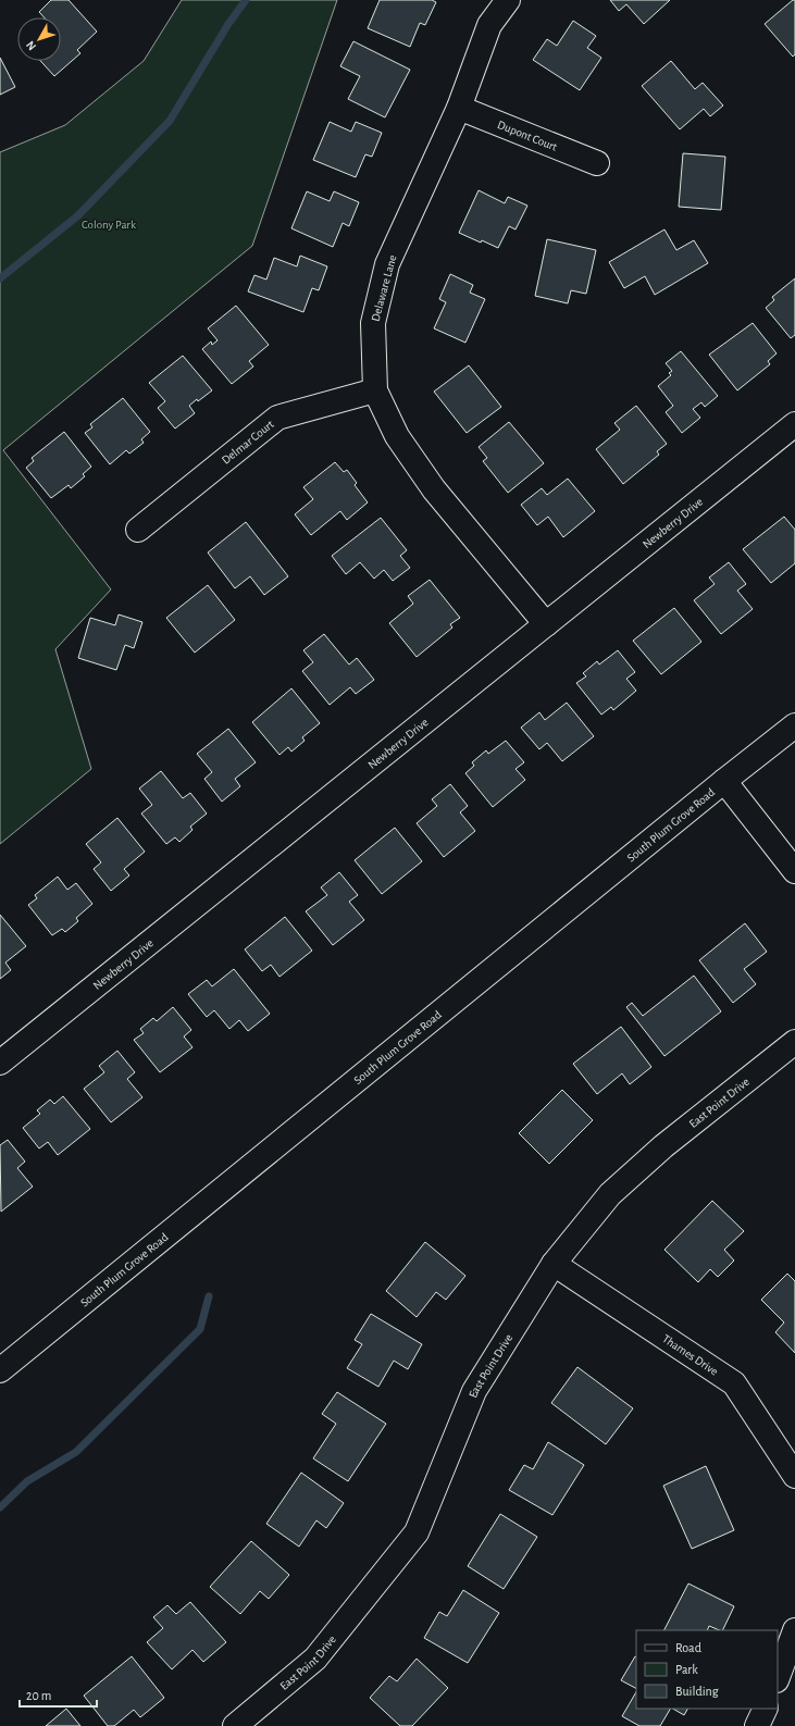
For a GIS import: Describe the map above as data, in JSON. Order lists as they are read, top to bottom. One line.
{"streets":{"street":["Dupont Court","Delaware Lane","Delmar Court","Newberry Drive","South Plum Grove Road","East Point Drive","Thames Drive"]},"crossings":[["Dupont Court","Delaware Lane"],["Delaware Lane","Delmar Court"],["Delaware Lane","Newberry Drive"],["East Point Drive","Thames Drive"]],"parks":["Colony Park"],"legend":["Road","Park","Building"],"scale_bar":"20 m","north":"bottom left"}
